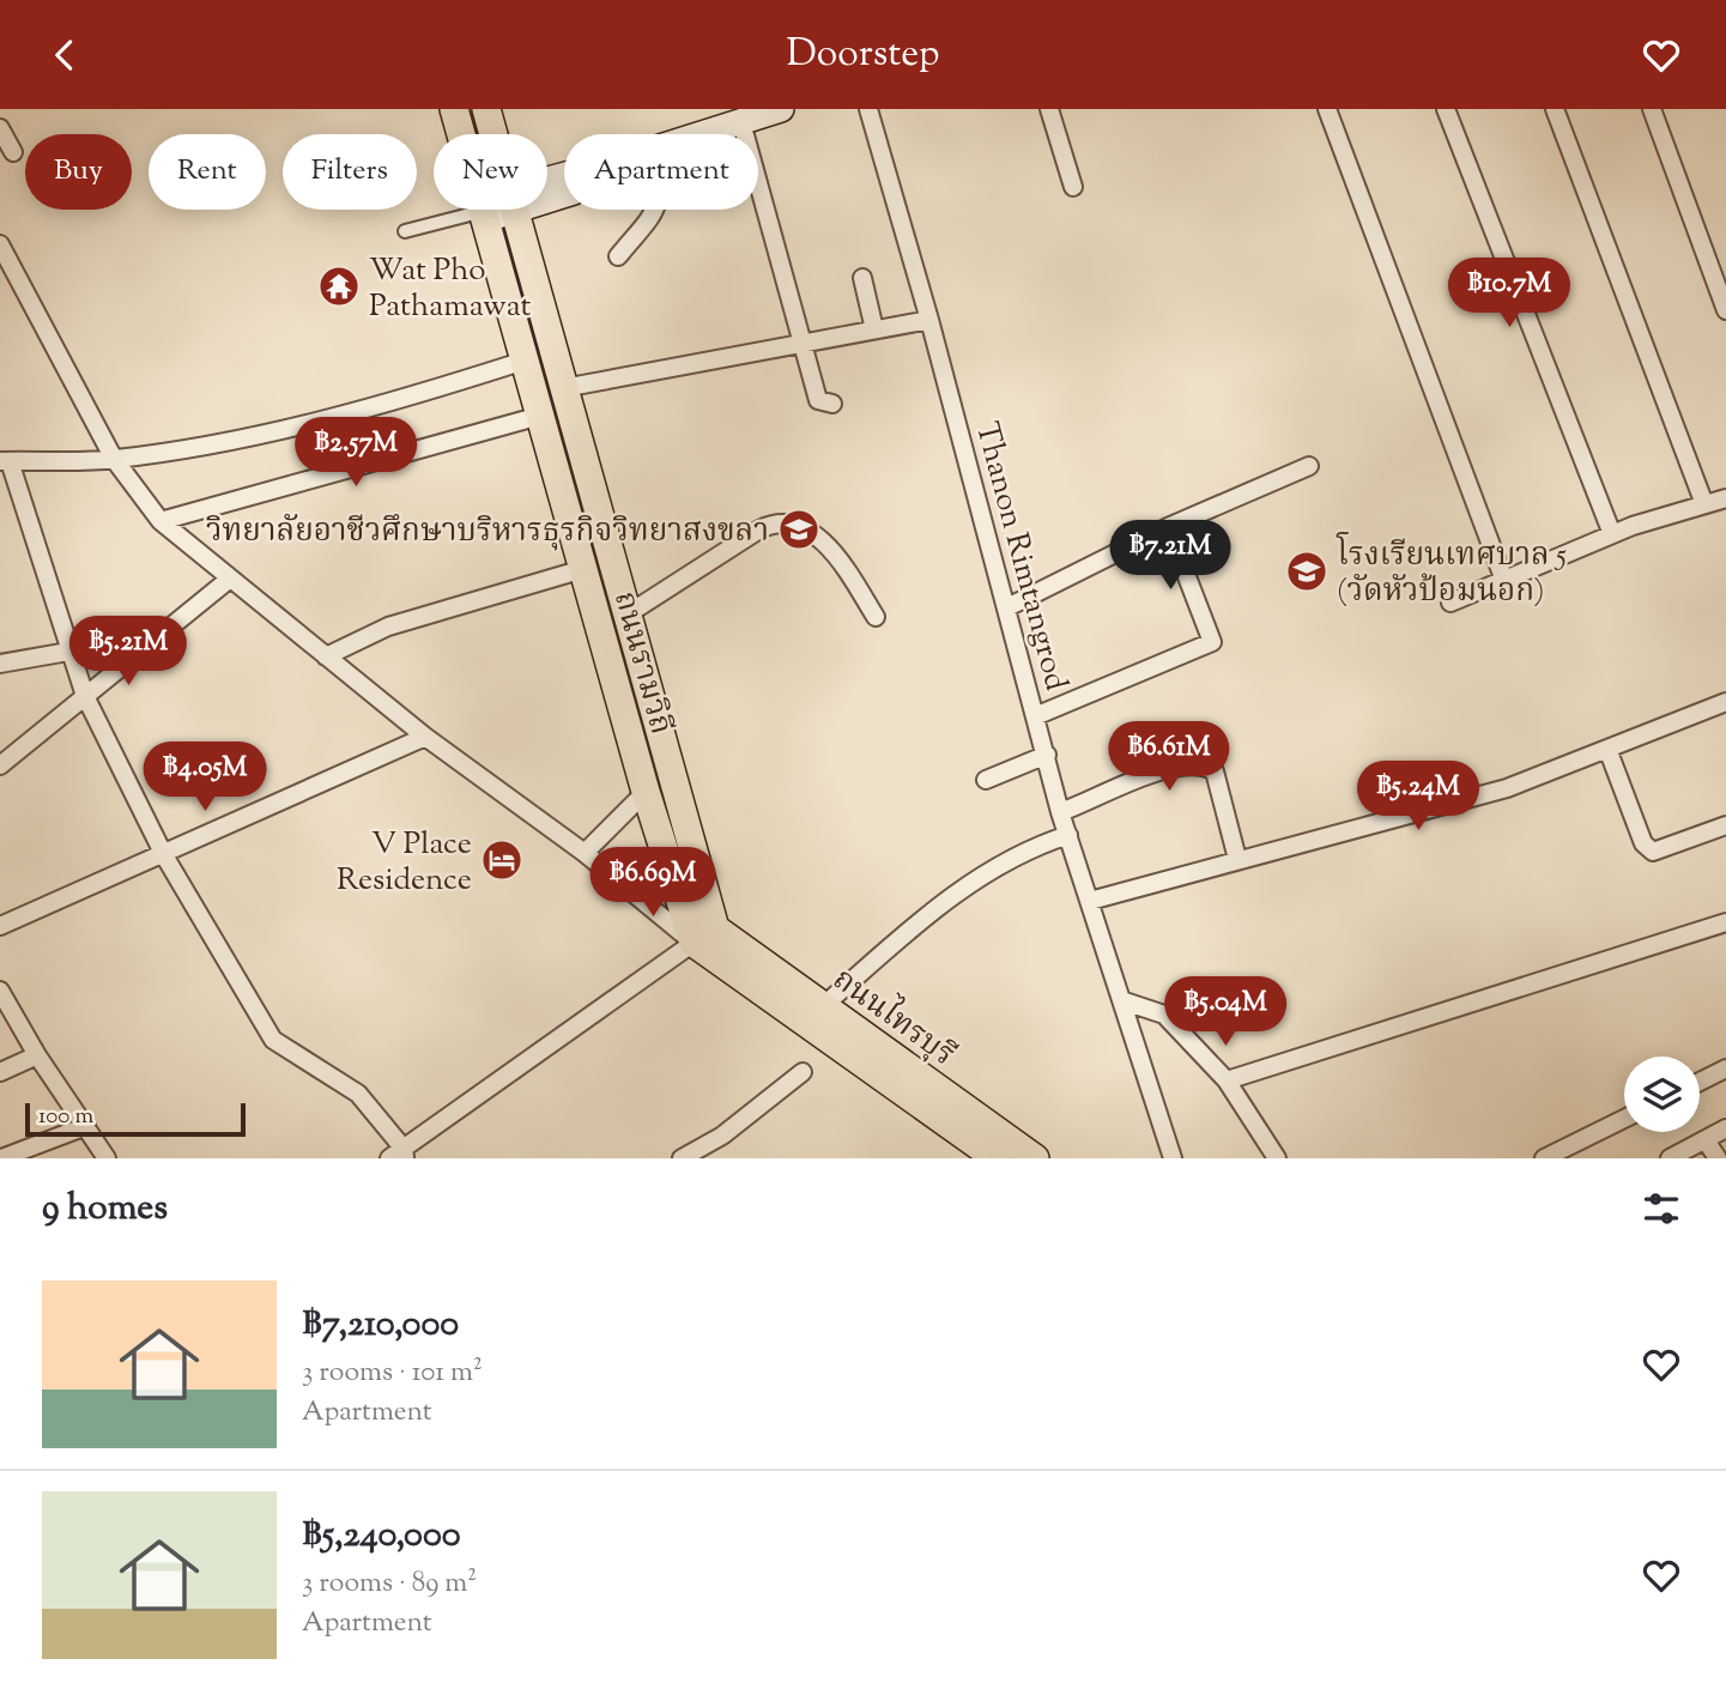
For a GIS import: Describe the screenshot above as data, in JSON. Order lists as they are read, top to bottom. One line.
{"streets":{"main road":["ถนนรามวิถี","ถนนไทรบุรี"],"street":["Thanon Rimtangrod"]},"crossings":[["ถนนรามวิถี","ถนนไทรบุรี"]],"places":{"temple":["Wat Pho Pathamawat"],"school or university":["วิทยาลัยอาชีวศึกษาบริหารธุรกิจวิทยาสงขลา","โรงเรียนเทศบาล 5 (วัดหัวป้อมนอก)"],"hotel":["V Place Residence"]},"scale_bar":"100 m","page":{"header":"Doorstep","chip":["Buy","Rent","Filters","New","Apartment"],"price":["฿10.7M","฿2.57M","฿7.21M","฿5.21M","฿6.61M","฿4.05M","฿5.24M","฿6.69M","฿5.04M"],"scale":"100 m","heading":"9 homes","list":[{"name":"฿7,210,000","note":"3 rooms · 101 m² · Apartment"},{"name":"฿5,240,000","note":"3 rooms · 89 m² · Apartment"}]}}
